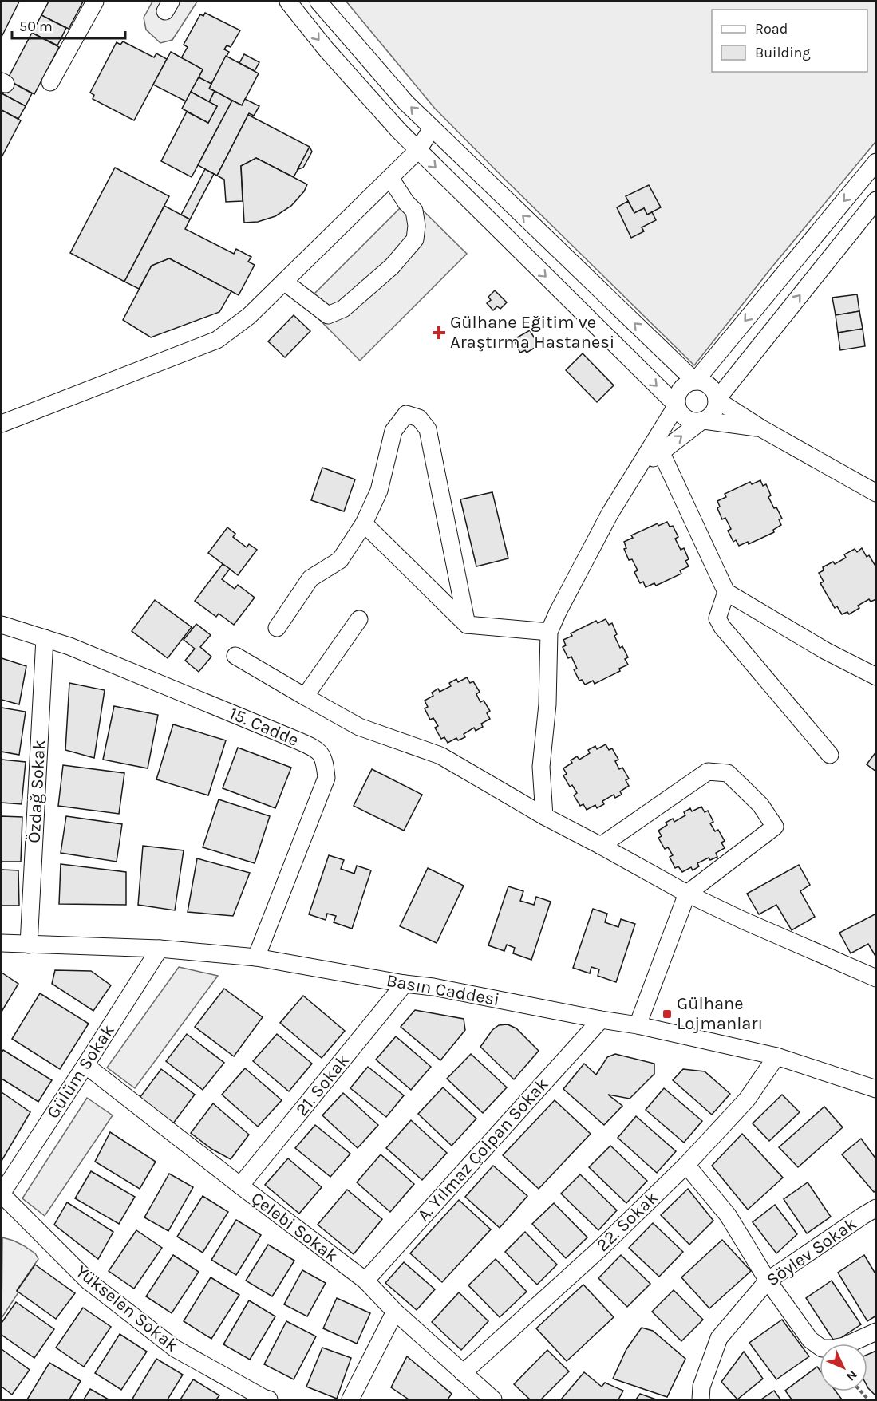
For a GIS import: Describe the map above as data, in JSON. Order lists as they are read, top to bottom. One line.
{"streets":{"street":["15. Cadde","Özdağ Sokak","Basın Caddesi","Gülüm Sokak","21. Sokak","A. Yılmaz Çolpan Sokak","22. Sokak","Çelebi Sokak","Söylev Sokak","Yükselen Sokak"]},"crossings":[["15. Cadde","Özdağ Sokak"],["15. Cadde","Basın Caddesi"],["Özdağ Sokak","Basın Caddesi"],["Basın Caddesi","Gülüm Sokak"],["Basın Caddesi","21. Sokak"],["Basın Caddesi","A. Yılmaz Çolpan Sokak"],["Basın Caddesi","22. Sokak"],["Gülüm Sokak","Çelebi Sokak"],["Gülüm Sokak","Yükselen Sokak"],["21. Sokak","Çelebi Sokak"],["A. Yılmaz Çolpan Sokak","Çelebi Sokak"],["22. Sokak","Çelebi Sokak"]],"places":{"health":["Gülhane Eğitim ve Araştırma Hastanesi"],"transit":["Gülhane Lojmanları"]},"legend":["Road","Building"],"scale_bar":"50 m","north":"bottom right"}
